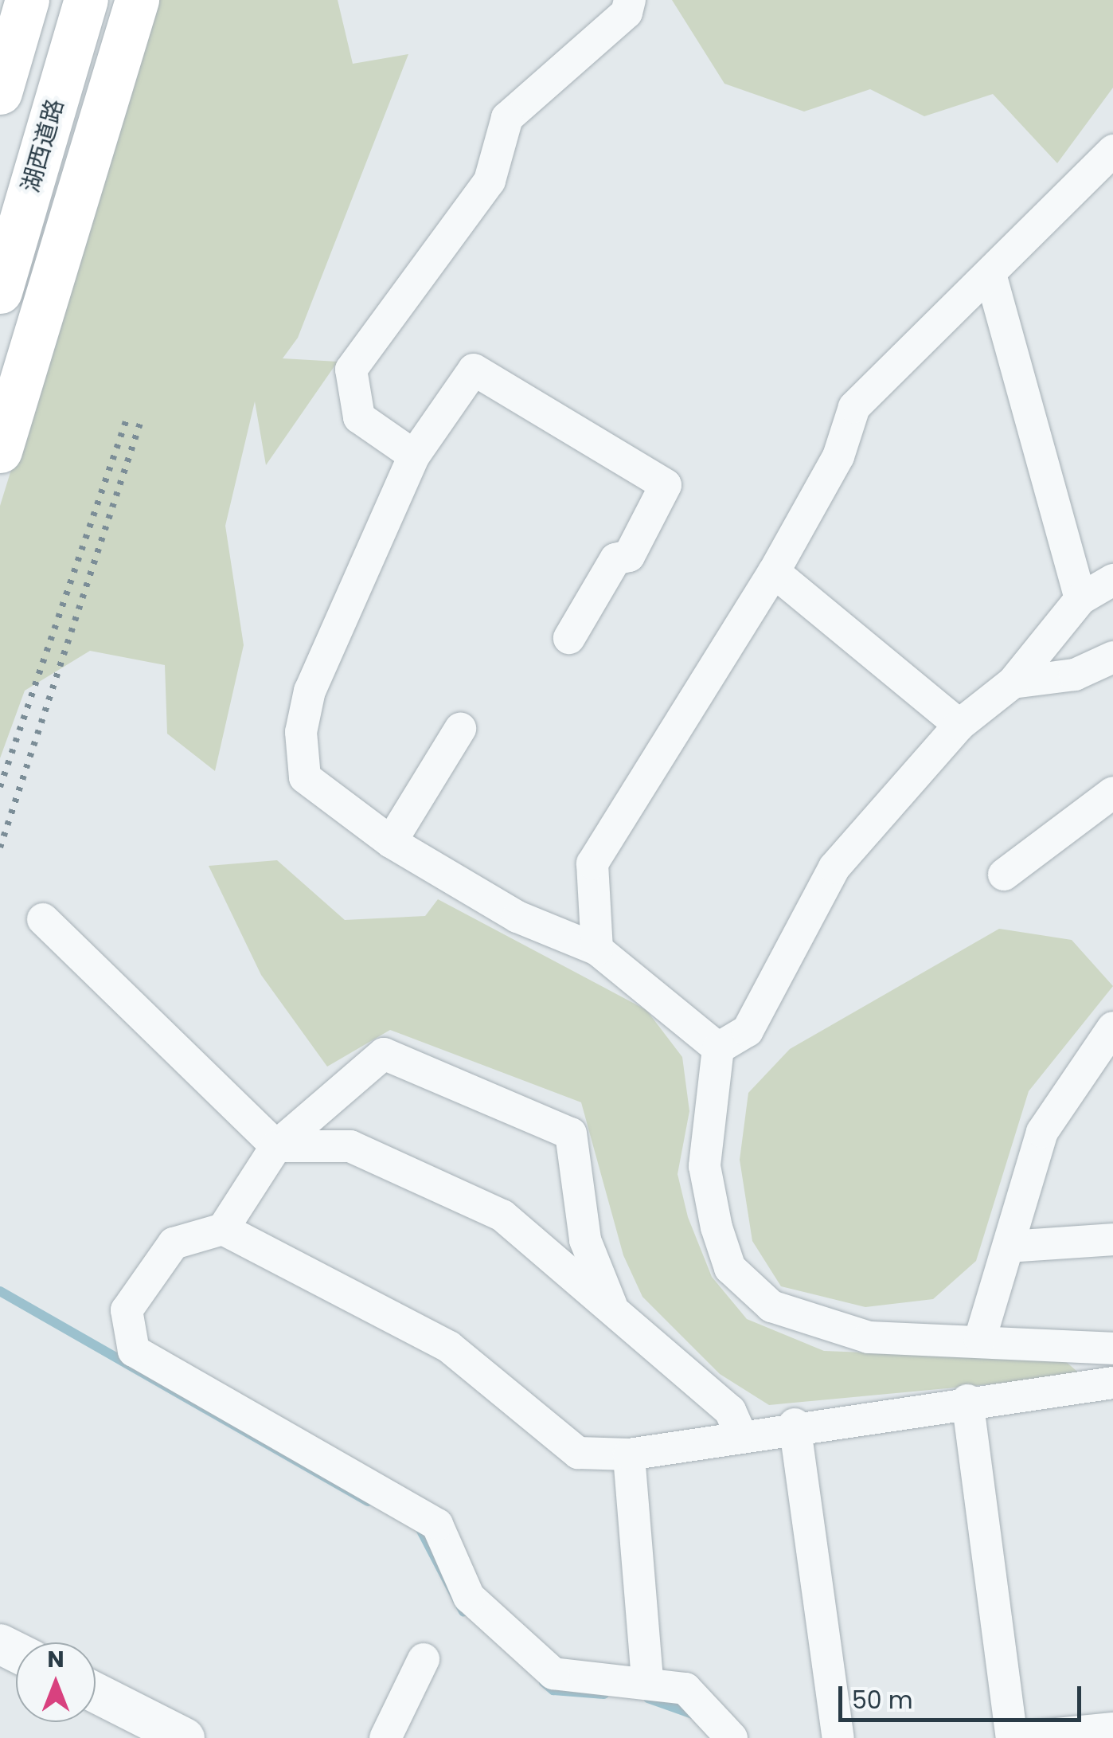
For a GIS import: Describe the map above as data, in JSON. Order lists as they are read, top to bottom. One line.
{"streets":{"highway":["湖西道路"]},"scale_bar":"50 m","north":"top"}
